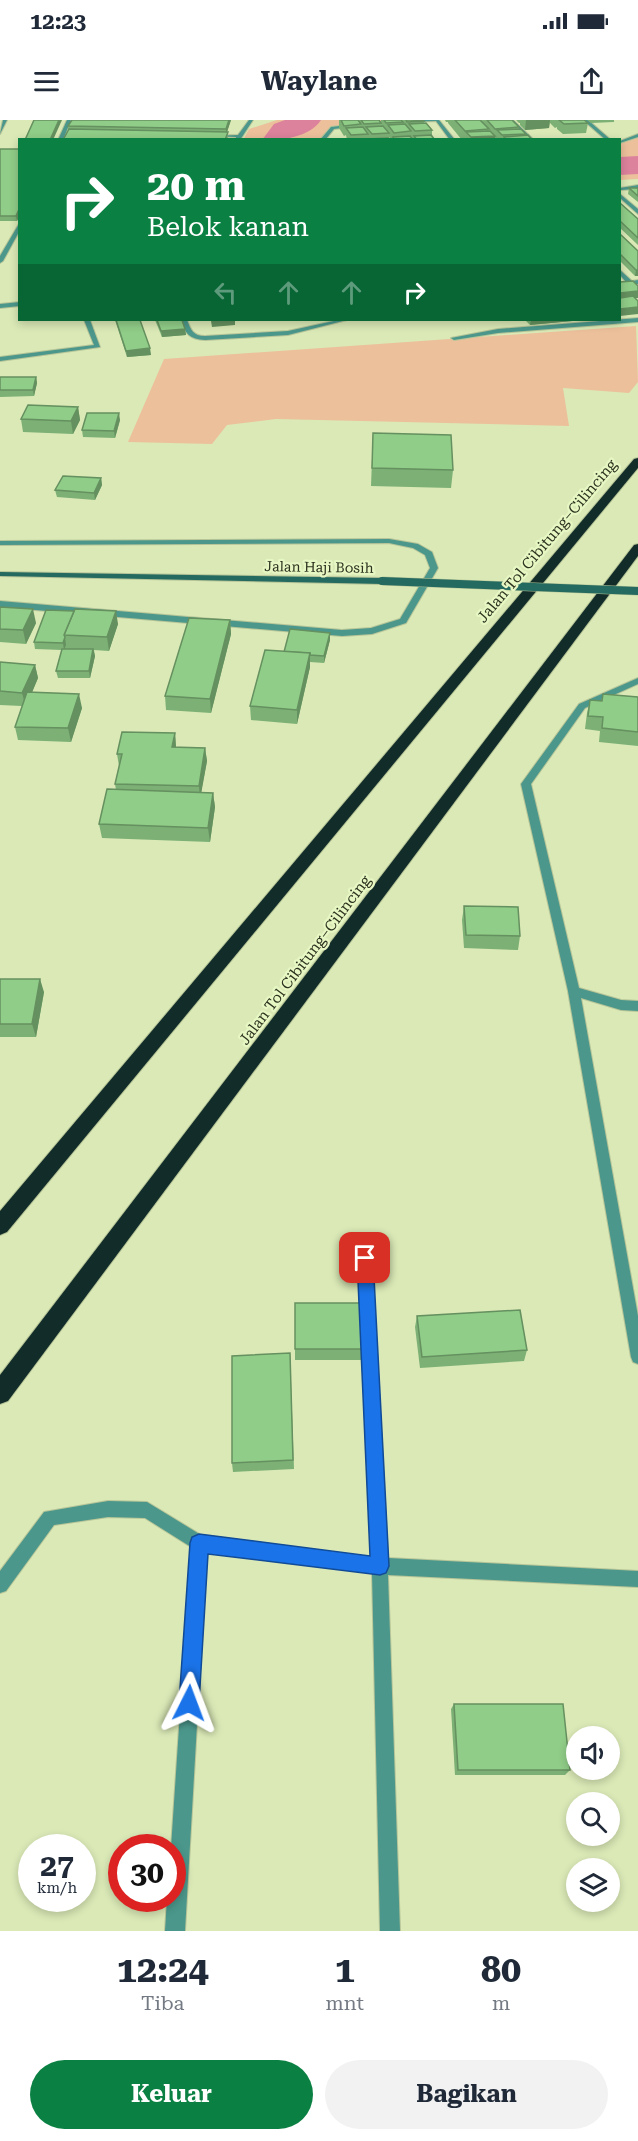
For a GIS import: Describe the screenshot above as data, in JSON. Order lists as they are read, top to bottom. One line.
{"streets":{"highway":["Jalan Tol Cibitung–Cilincing"],"main road":["Jalan Haji Bosih"]},"page":{"status":"12:23","header":"Waylane","turn":["20 m","Belok kanan"],"speed":"27 km/h","limit":"30","eta":["12:24","Tiba","1","mnt","80","m"],"buttons":["Keluar","Bagikan"]}}
